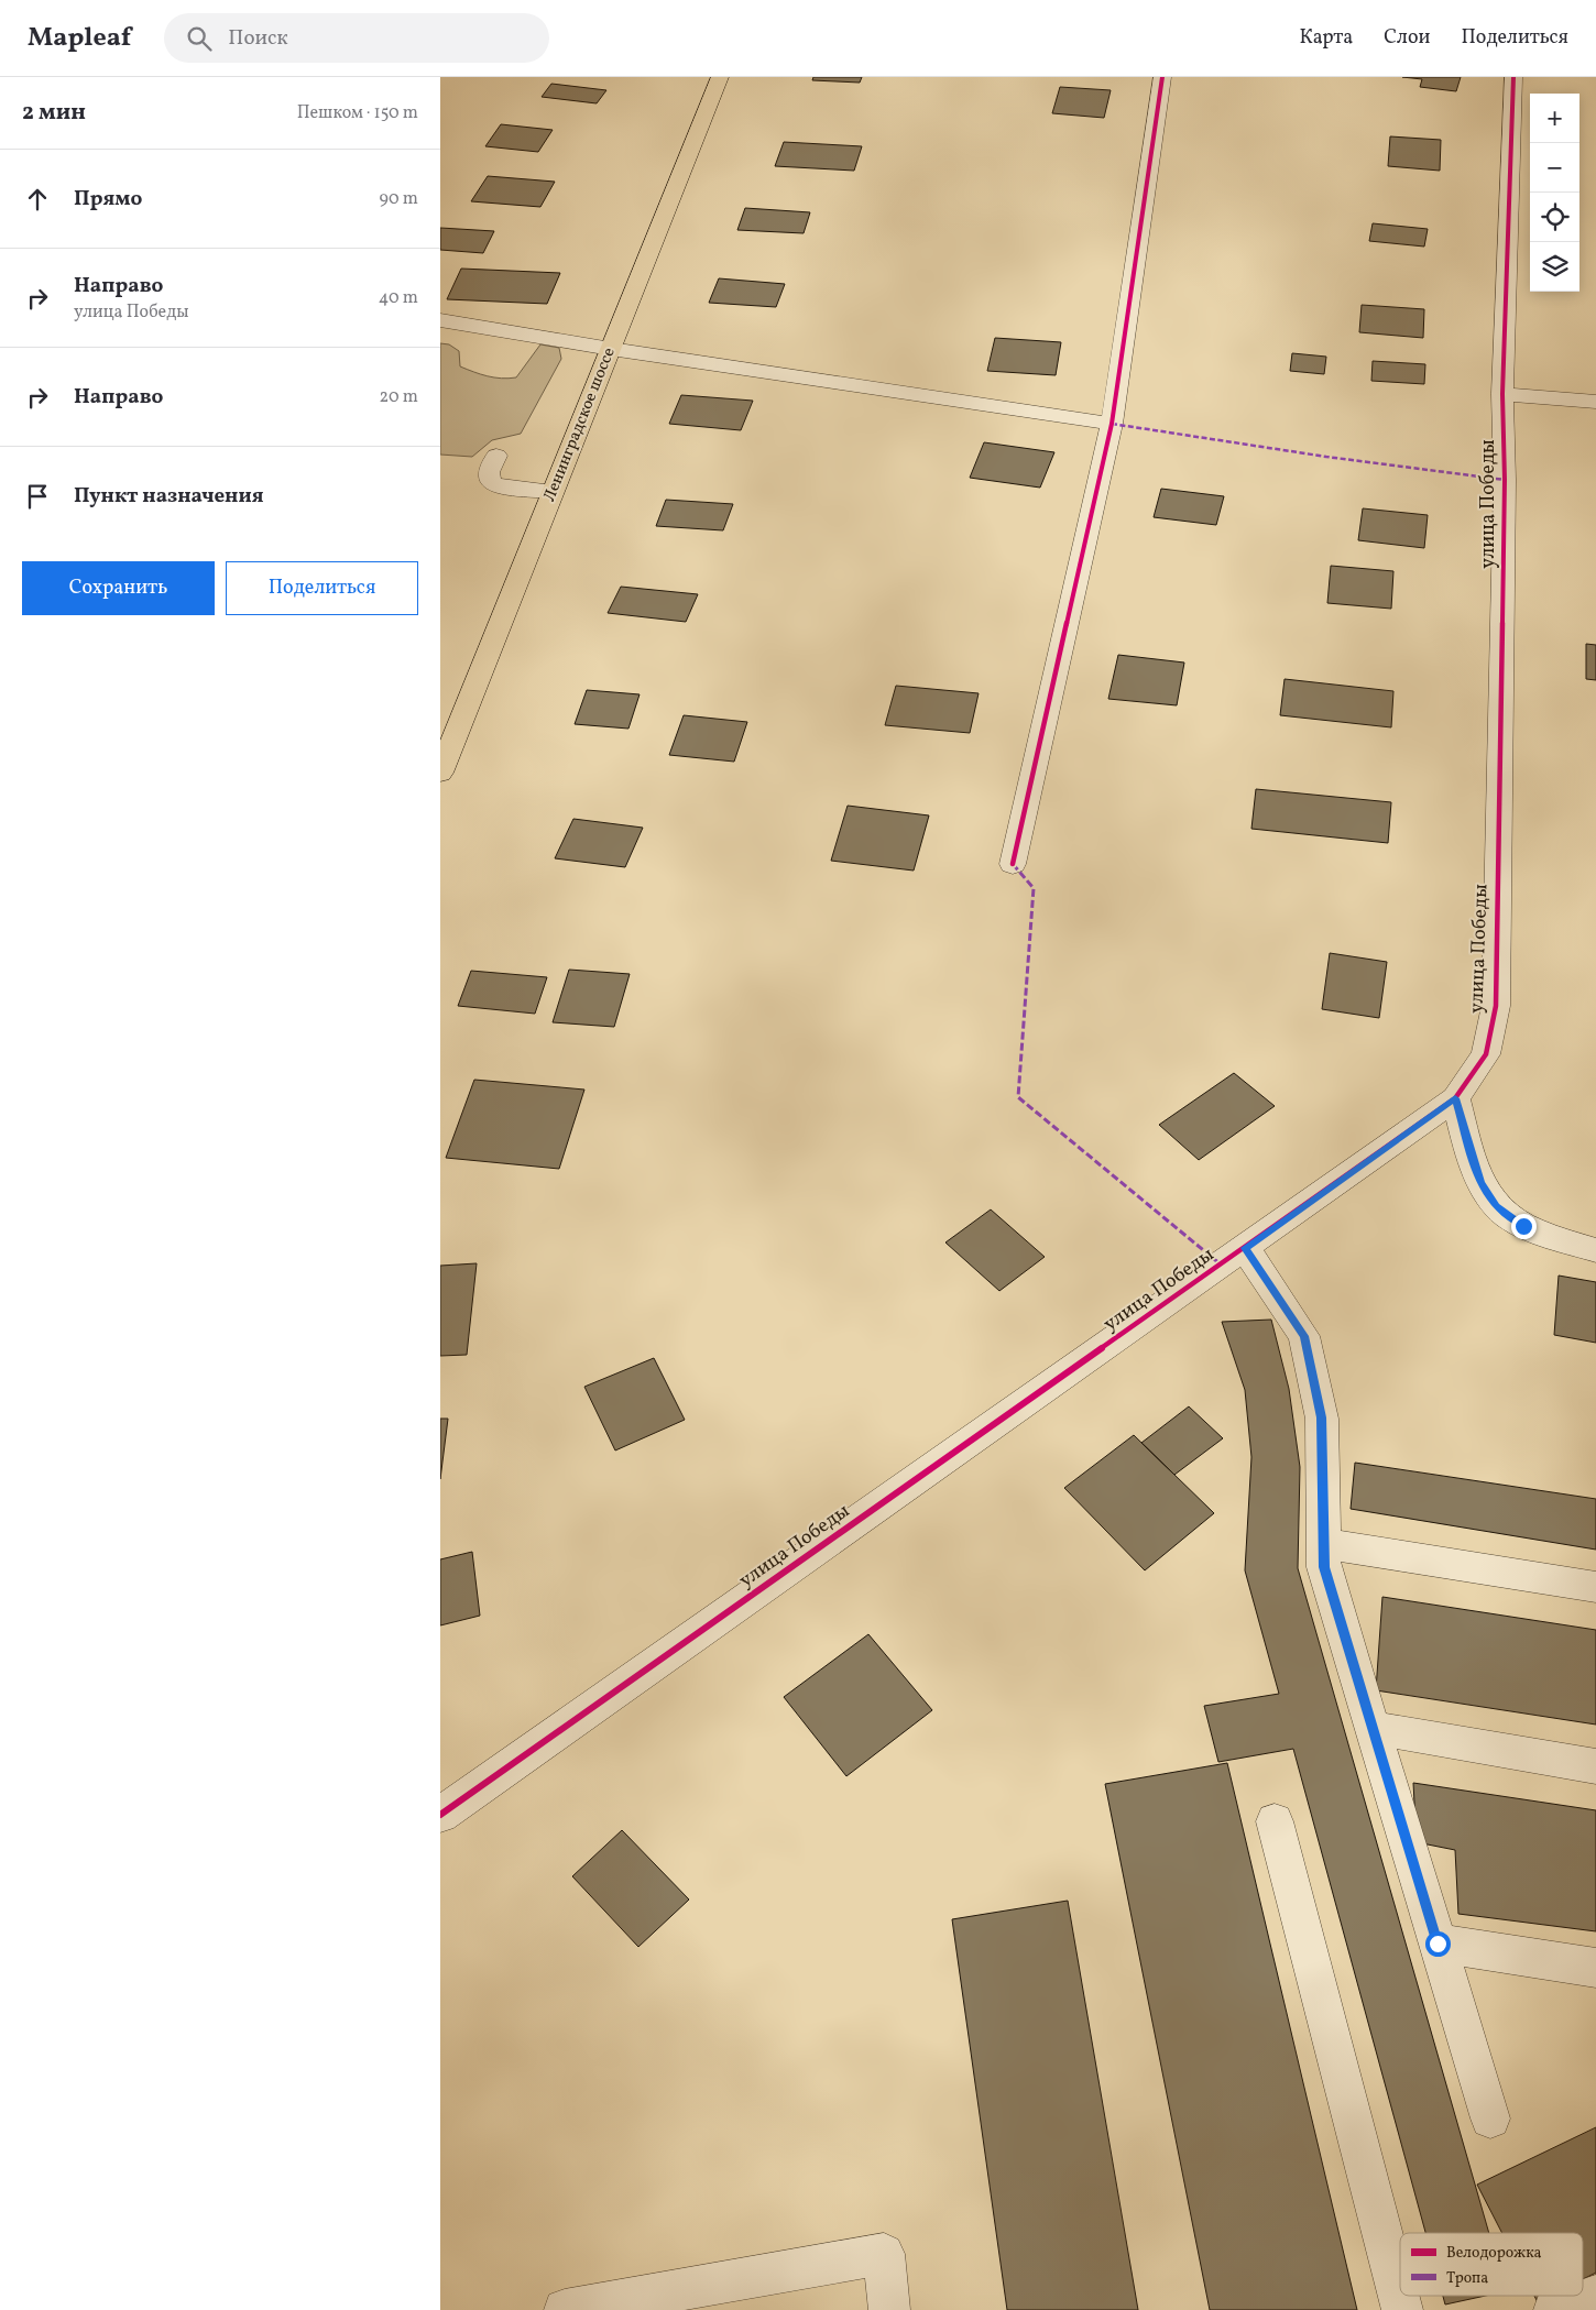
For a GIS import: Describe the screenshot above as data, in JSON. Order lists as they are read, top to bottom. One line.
{"streets":{"main road":["Ленинградское шоссе"],"street":["улица Победы"]},"legend":["Велодорожка","Тропа"],"page":{"header":"Mapleaf","search":"Поиск","nav":["Карта","Слои","Поделиться"],"heading":["2 мин","Пешком · 150 m"],"map_buttons":["+","−"],"list":[["Прямо","90 m"],["Направо","улица Победы","40 m"],["Направо","20 m"],"Пункт назначения"],"buttons":["Сохранить","Поделиться"]}}
